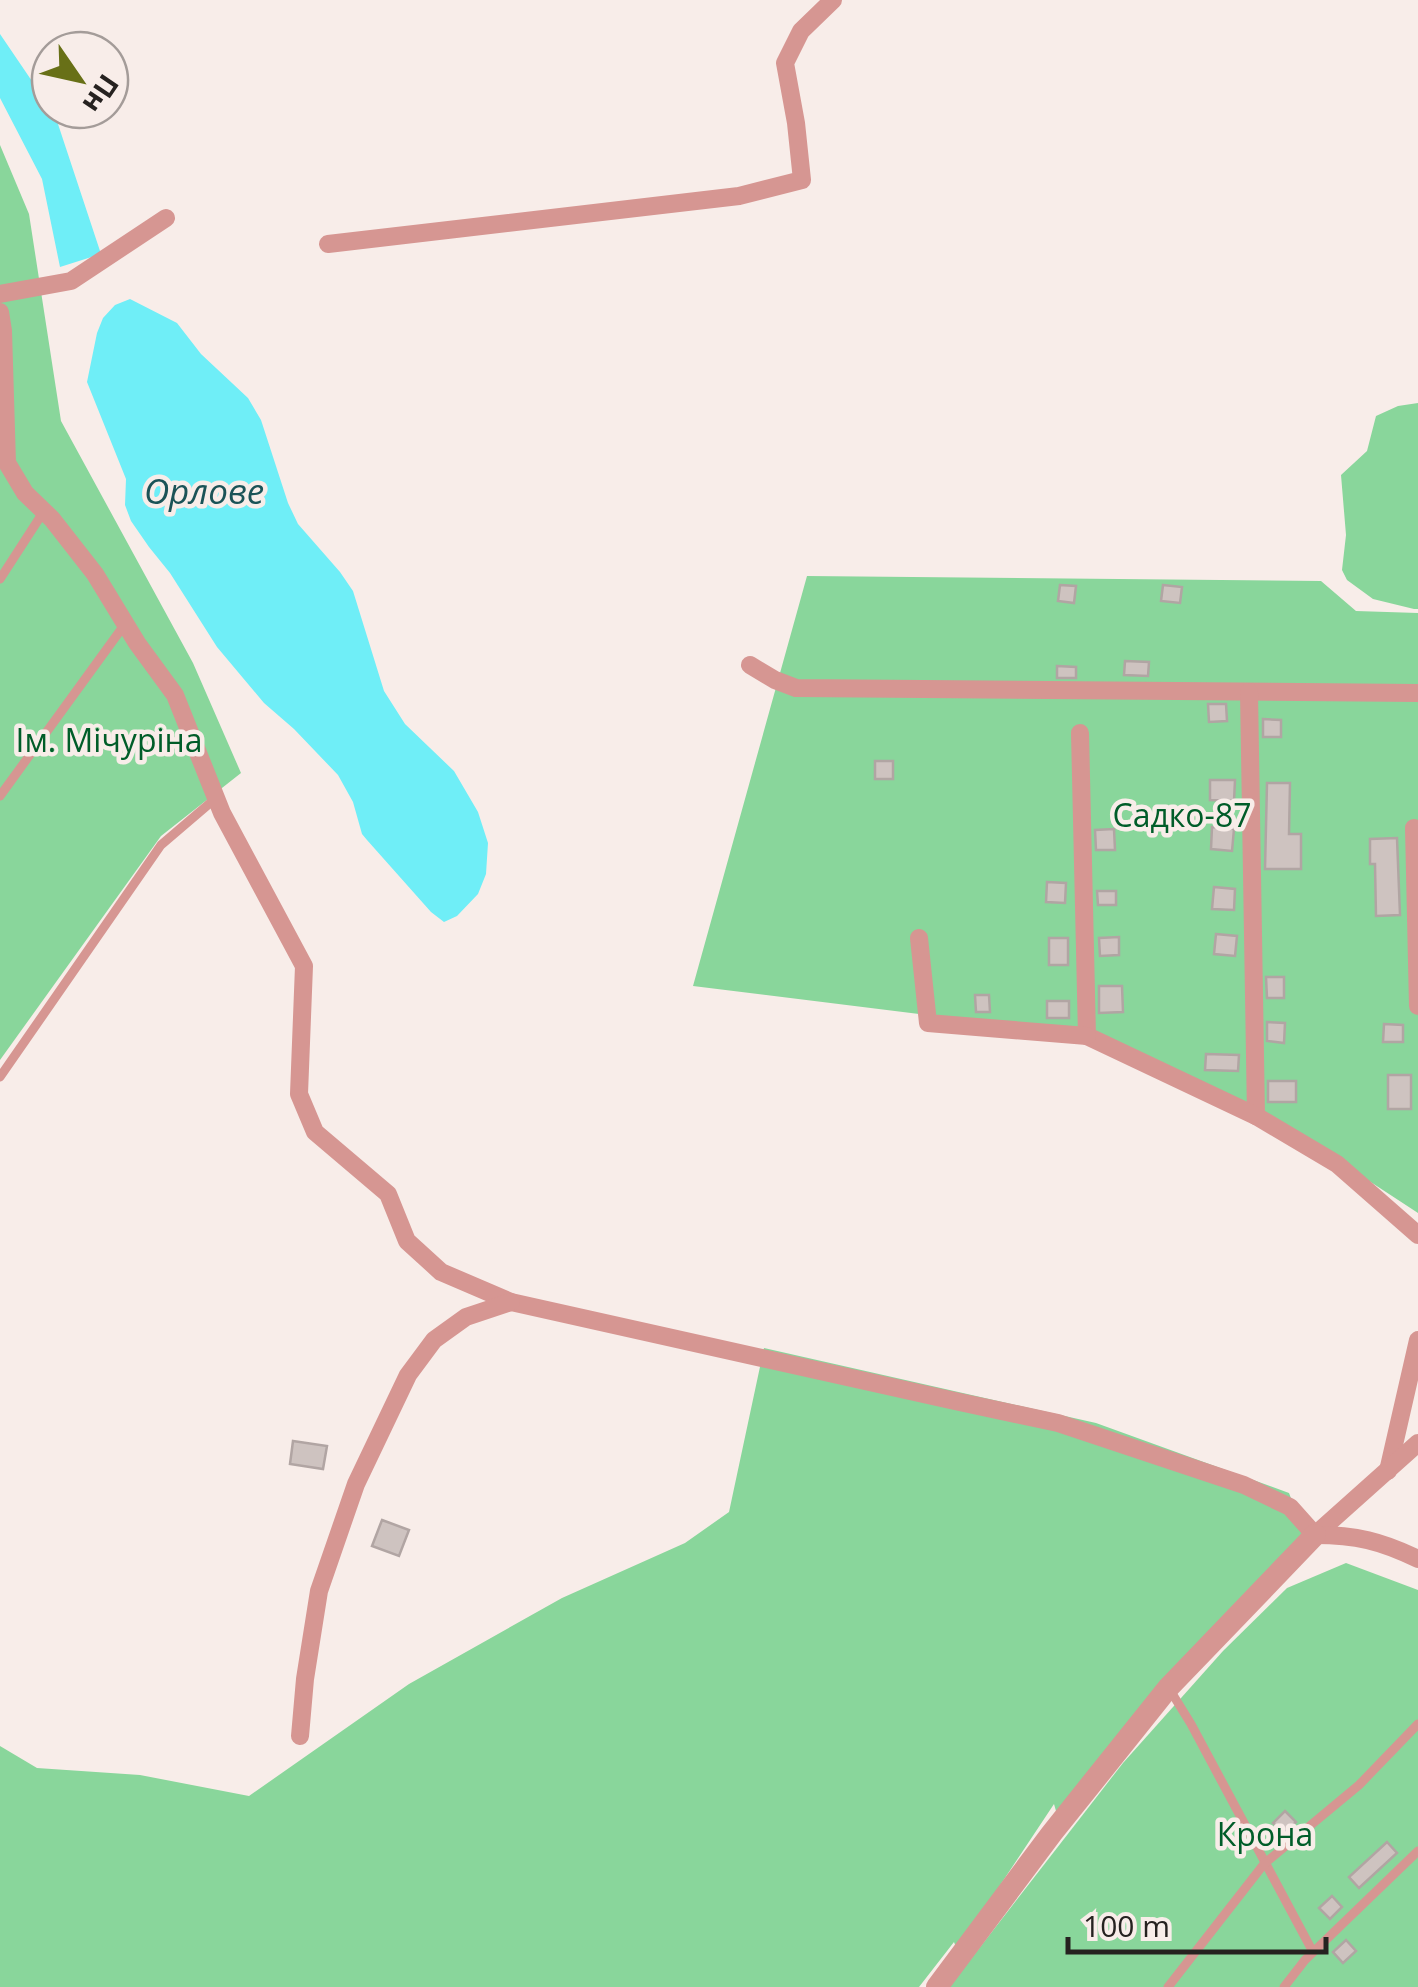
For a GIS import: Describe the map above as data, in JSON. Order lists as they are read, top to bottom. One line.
{"water":["Орлове"],"parks":["Ім. Мічуріна","Садко-87","Крона"],"scale_bar":"100 m","north":"bottom right"}
